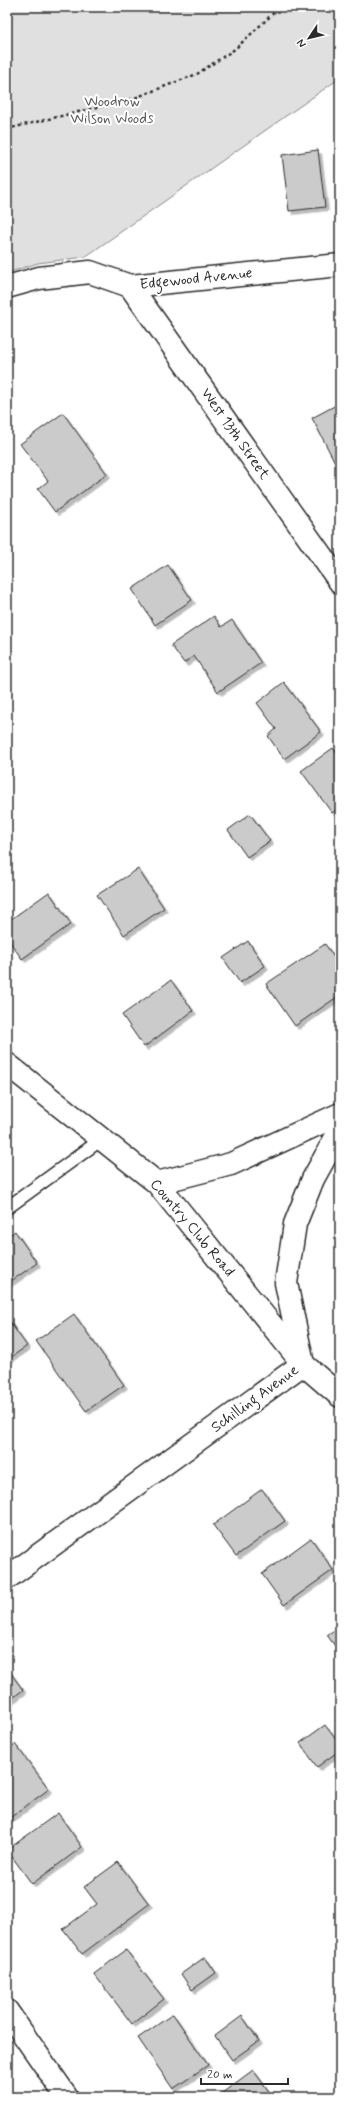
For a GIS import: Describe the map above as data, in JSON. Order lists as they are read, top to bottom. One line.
{"streets":{"street":["Edgewood Avenue","West 13th Street","Country Club Road","Schilling Avenue"]},"crossings":[["Edgewood Avenue","West 13th Street"],["Country Club Road","Schilling Avenue"]],"parks":["Woodrow Wilson Woods"],"scale_bar":"20 m","north":"bottom left"}
